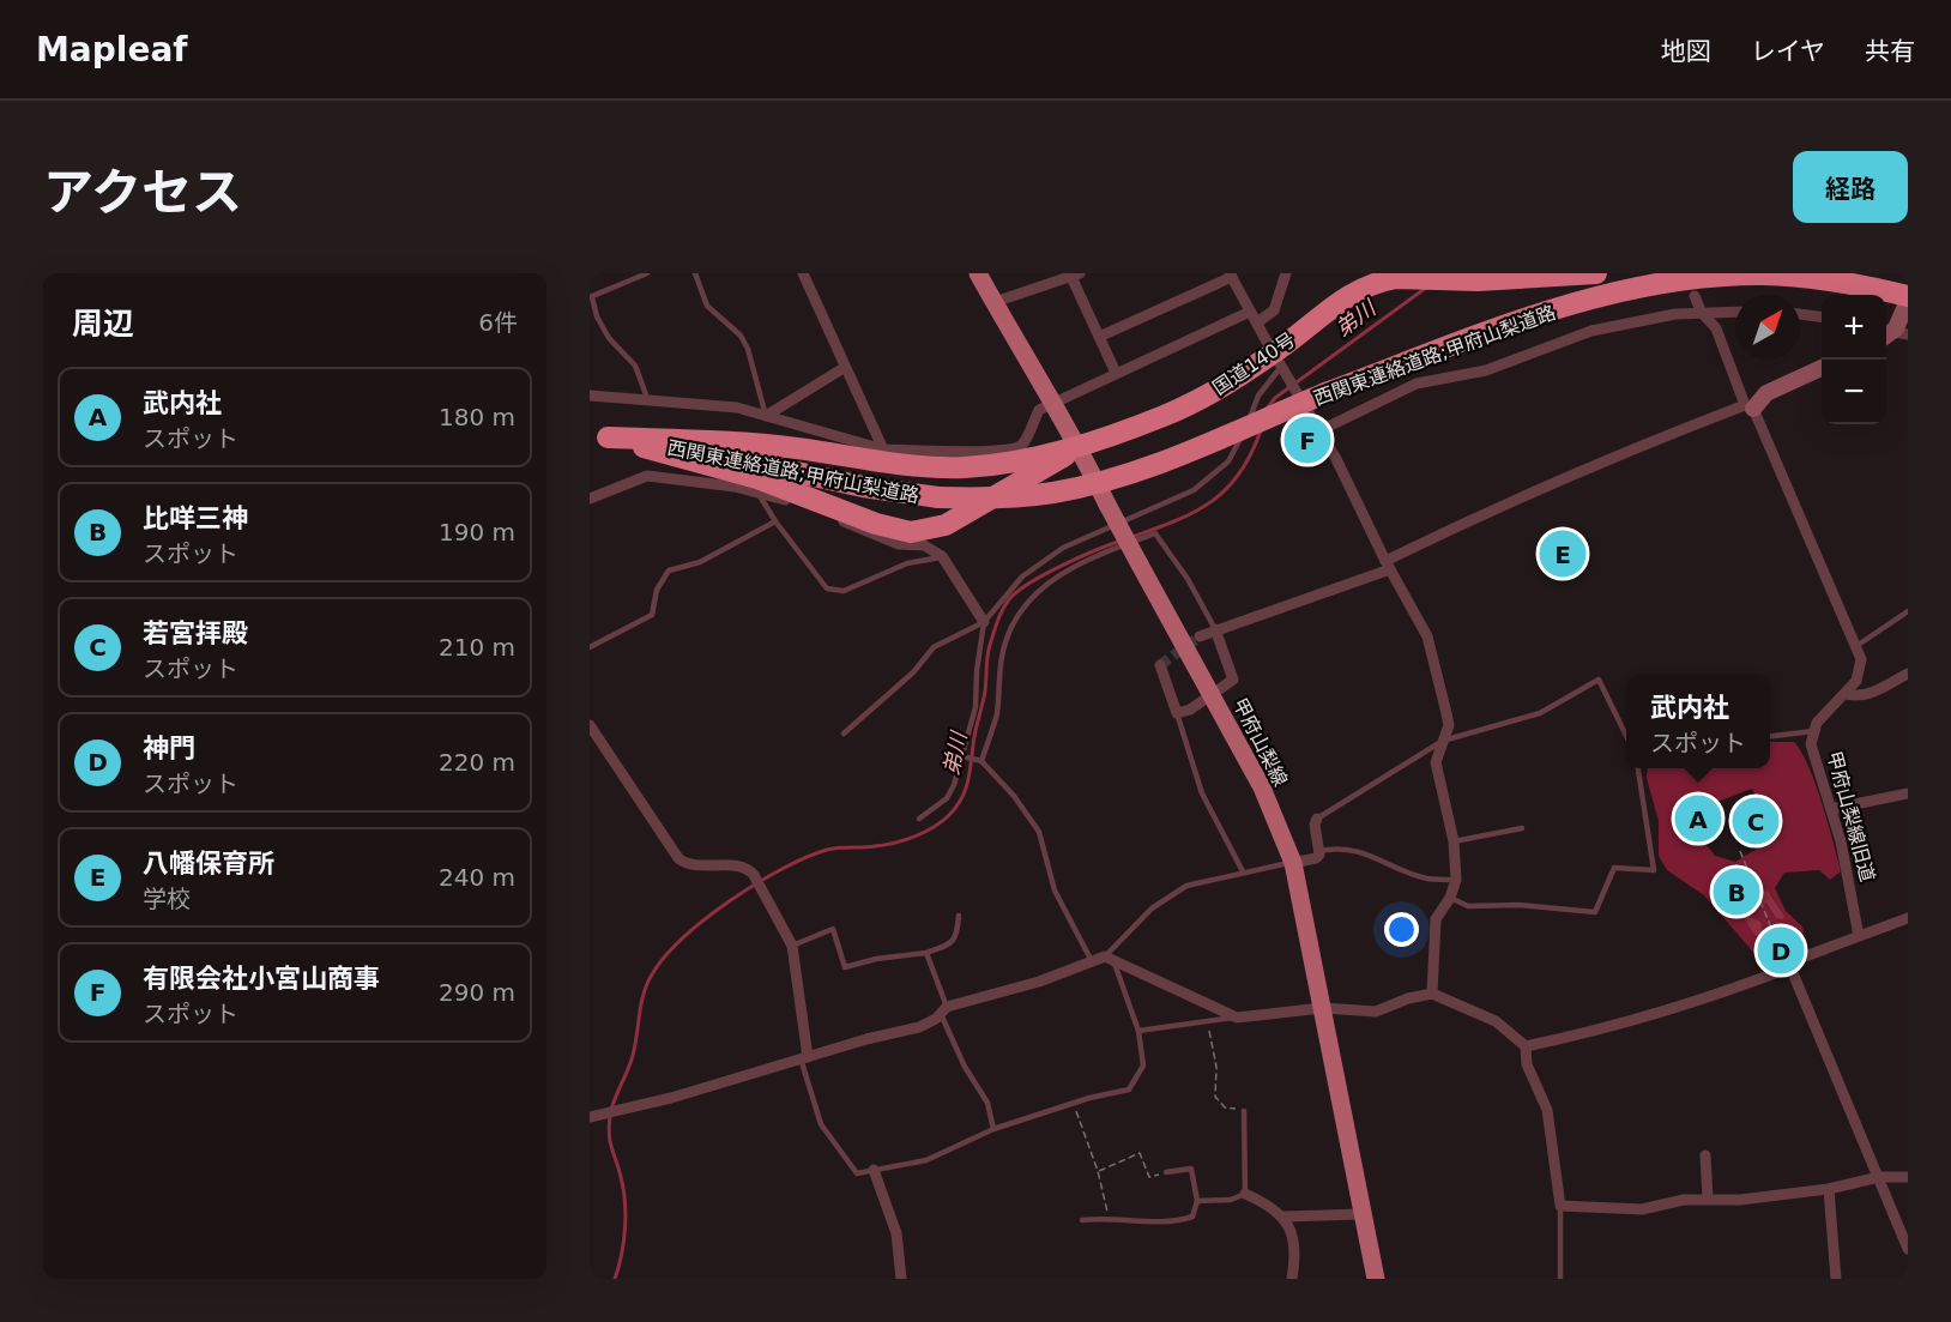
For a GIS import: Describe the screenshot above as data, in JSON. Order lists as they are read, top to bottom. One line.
{"streets":{"highway":["西関東連絡道路;甲府山梨道路","国道140号"],"main road":["甲府山梨線"],"street":["甲府山梨線旧道"]},"crossings":[["国道140号","甲府山梨線"]],"water":["弟川"],"north":"top right","page":{"header":"Mapleaf","nav":["地図","レイヤ","共有"],"title":"アクセス","buttons":"経路","heading":["周辺","6件"],"map_buttons":["+","−"],"list":[{"mark":"A","name":"武内社","note":"スポット","value":"180 m"},{"mark":"B","name":"比咩三神","note":"スポット","value":"190 m"},{"mark":"C","name":"若宮拝殿","note":"スポット","value":"210 m"},{"mark":"D","name":"神門","note":"スポット","value":"220 m"},{"mark":"E","name":"八幡保育所","note":"学校","value":"240 m"},{"mark":"F","name":"有限会社小宮山商事","note":"スポット","value":"290 m"}],"pins":["F","E","A","C","B","D"],"popup":["武内社","スポット"]}}
